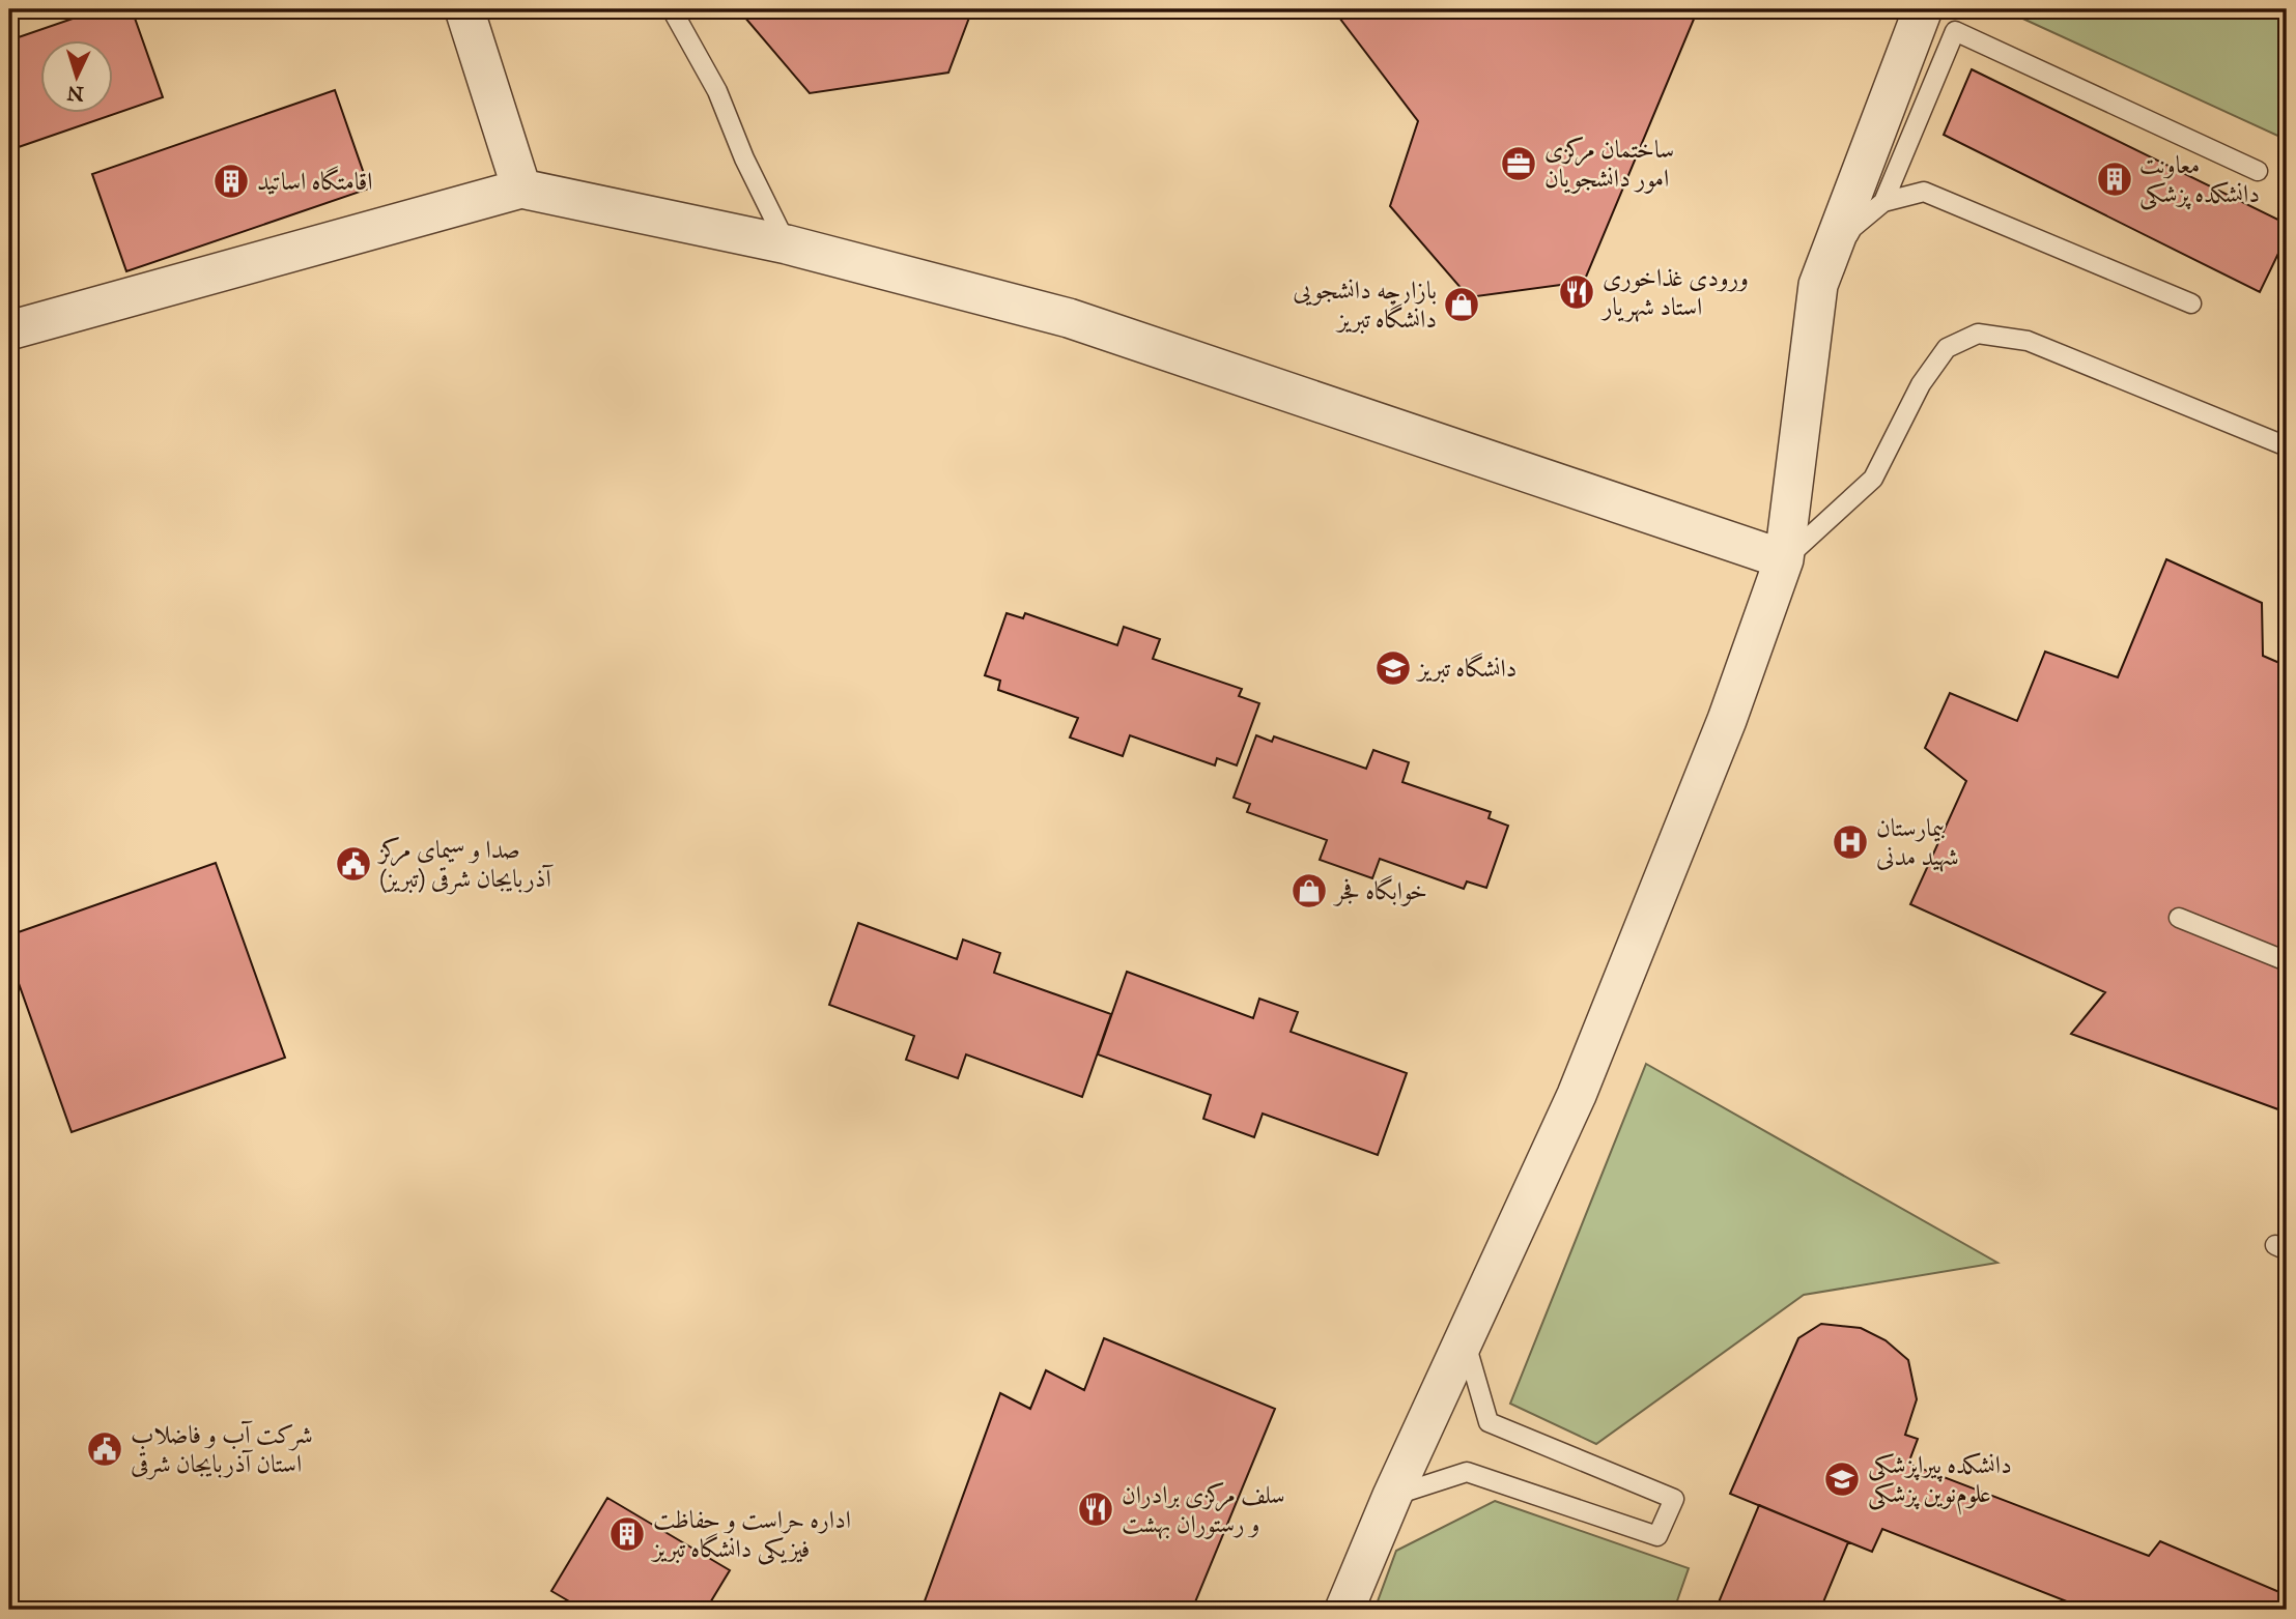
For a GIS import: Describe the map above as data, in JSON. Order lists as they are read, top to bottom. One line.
{"places":{"office":["ساختمان مرکزی امور دانشجویان"],"building":["معاونت دانشکده پزشکی","اقامتگاه اساتید","اداره حراست و حفاظت فیزیکی دانشگاه تبریز"],"restaurant":["ورودی غذاخوری استاد شهریار","سلف مرکزی برادران و رستوران بهشت"],"shop":["بازارچه دانشجویی دانشگاه تبریز","خوابگاه فجر"],"school or university":["دانشگاه تبریز","دانشکده پیراپزشکی علوم‌نوین پزشکی"],"hospital":["بیمارستان شهید مدنی"],"public building":["صدا و سیمای مرکز آذربایجان شرقی (تبریز)","شرکت آب و فاضلاب استان آذربایجان شرقی"]},"north":"bottom"}
